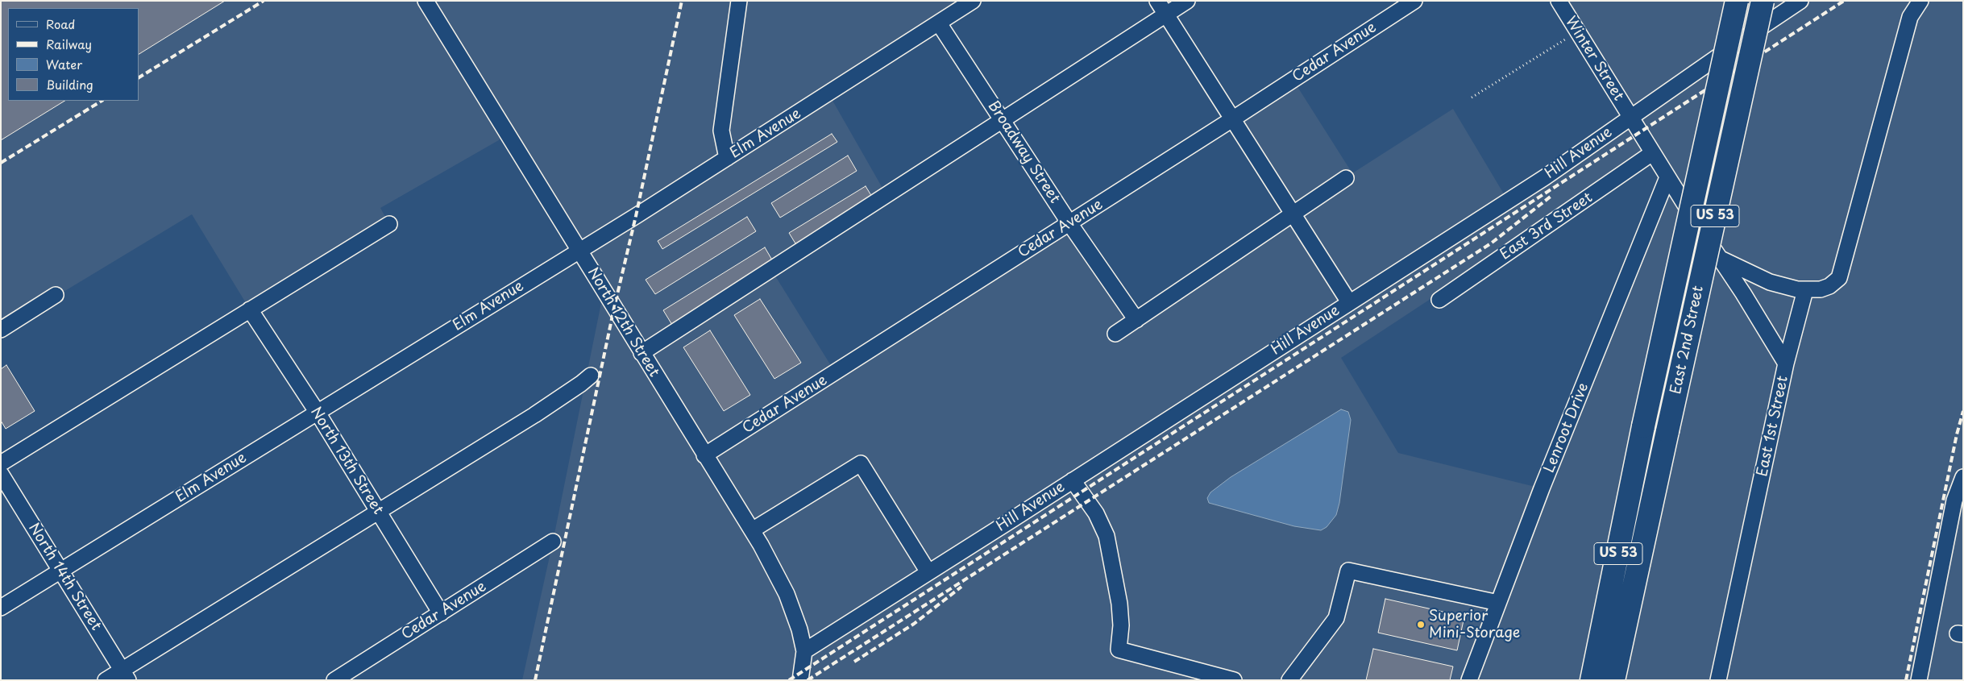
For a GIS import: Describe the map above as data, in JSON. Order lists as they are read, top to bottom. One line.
{"streets":{"highway":["US 53","East 2nd Street"],"street":["Cedar Avenue","Winter Street","Elm Avenue","Broadway Street","Hill Avenue","East 3rd Street","North 12th Street","East 1st Street","Lenroot Drive","North 13th Street","North 14th Street"]},"crossings":[["Cedar Avenue","Broadway Street"],["Cedar Avenue","North 12th Street"],["Cedar Avenue","North 13th Street"],["Winter Street","Hill Avenue"],["Winter Street","East 1st Street"],["Elm Avenue","Broadway Street"],["Elm Avenue","North 12th Street"],["Elm Avenue","North 13th Street"],["Elm Avenue","North 14th Street"],["Hill Avenue","North 12th Street"],["Hill Avenue","East 1st Street"],["East 3rd Street","East 1st Street"],["East 1st Street","Lenroot Drive"]],"places":["Superior Mini-Storage"],"legend":["Road","Railway","Water","Building"]}
